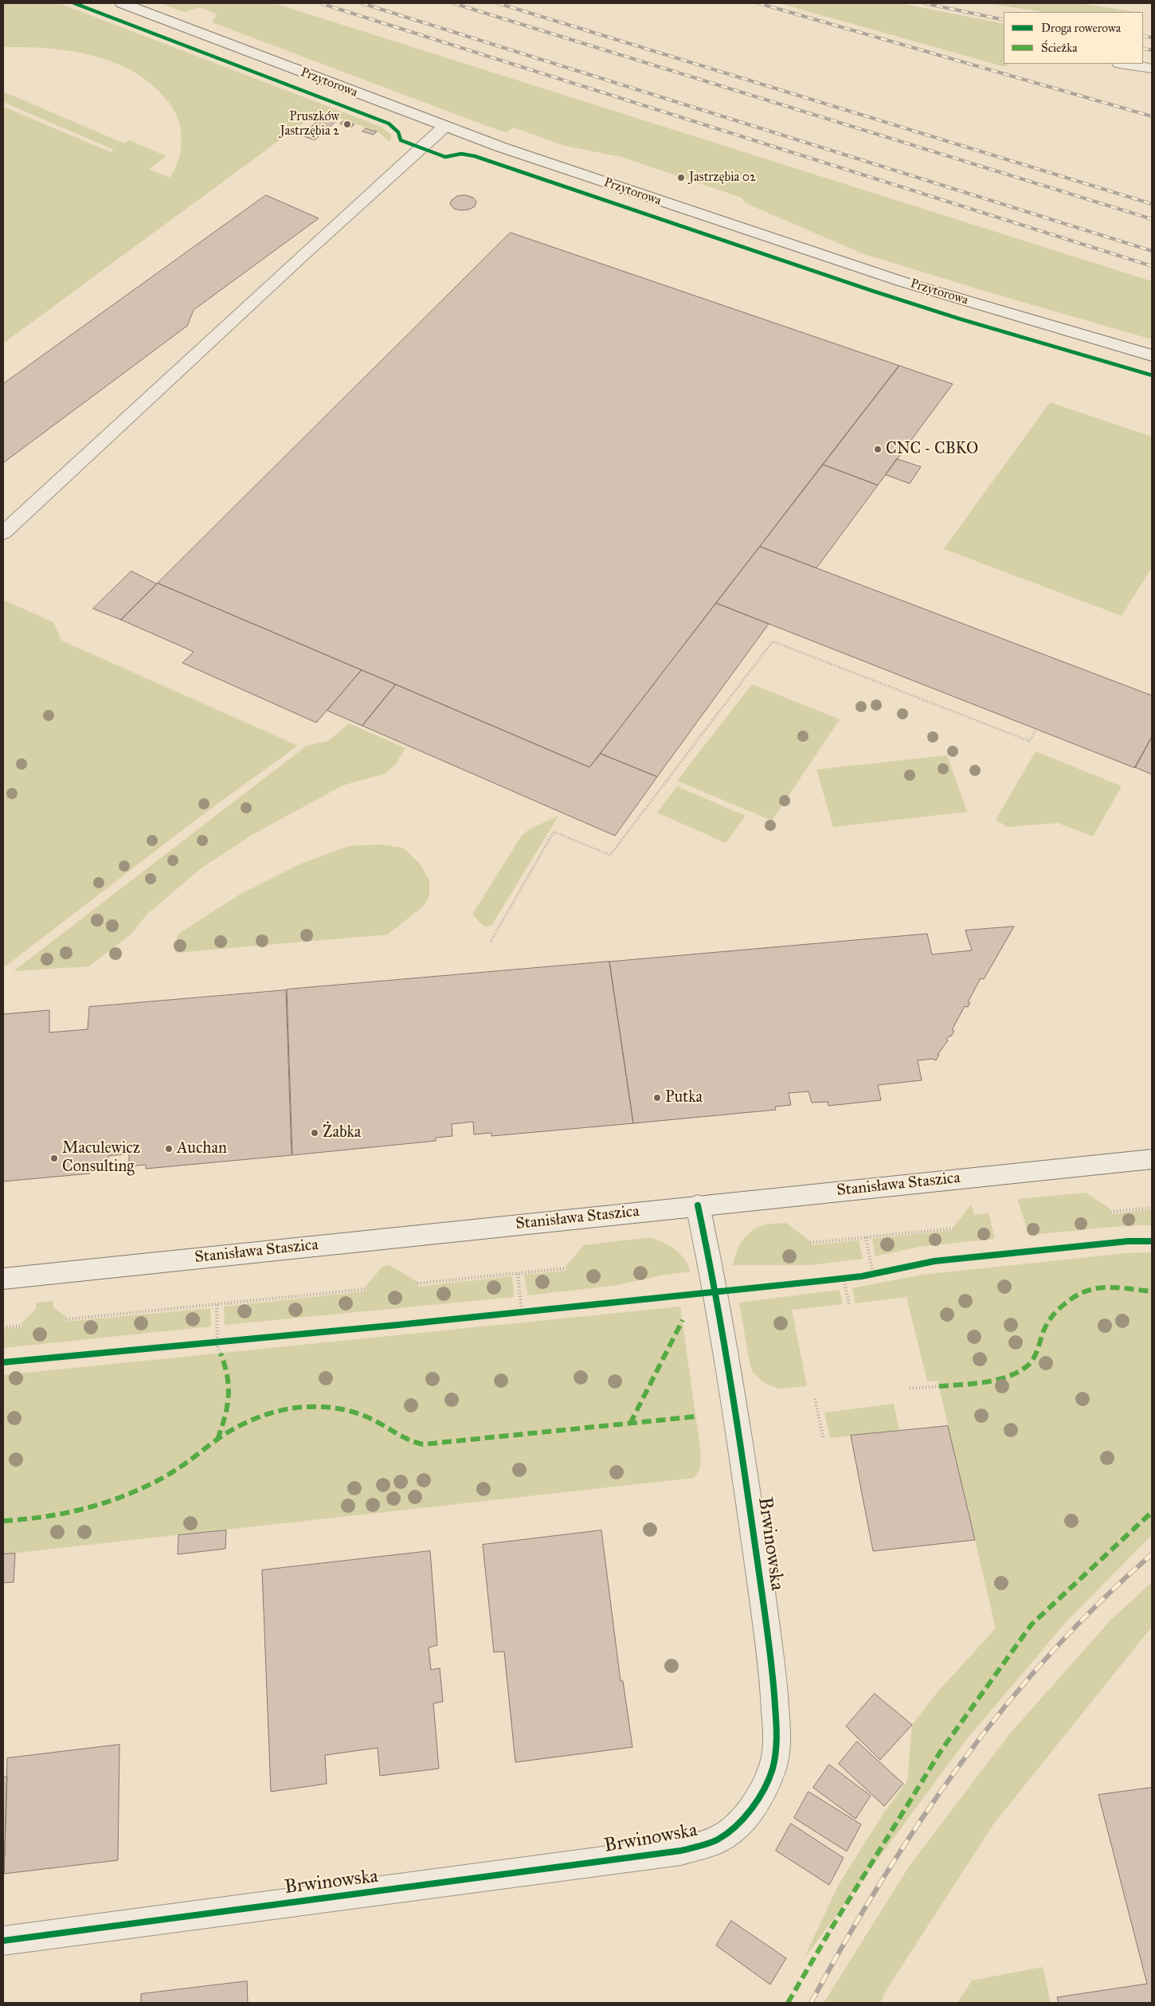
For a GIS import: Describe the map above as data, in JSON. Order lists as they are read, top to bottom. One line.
{"streets":{"street":["Przytorowa","Stanisława Staszica","Brwinowska"]},"crossings":[["Stanisława Staszica","Brwinowska"]],"places":["Pruszków Jastrzębia 2","Jastrzębia 02","CNC - CBKO","Putka","Żabka","Auchan","Maculewicz Consulting"],"legend":["Droga rowerowa","Ścieżka"]}
